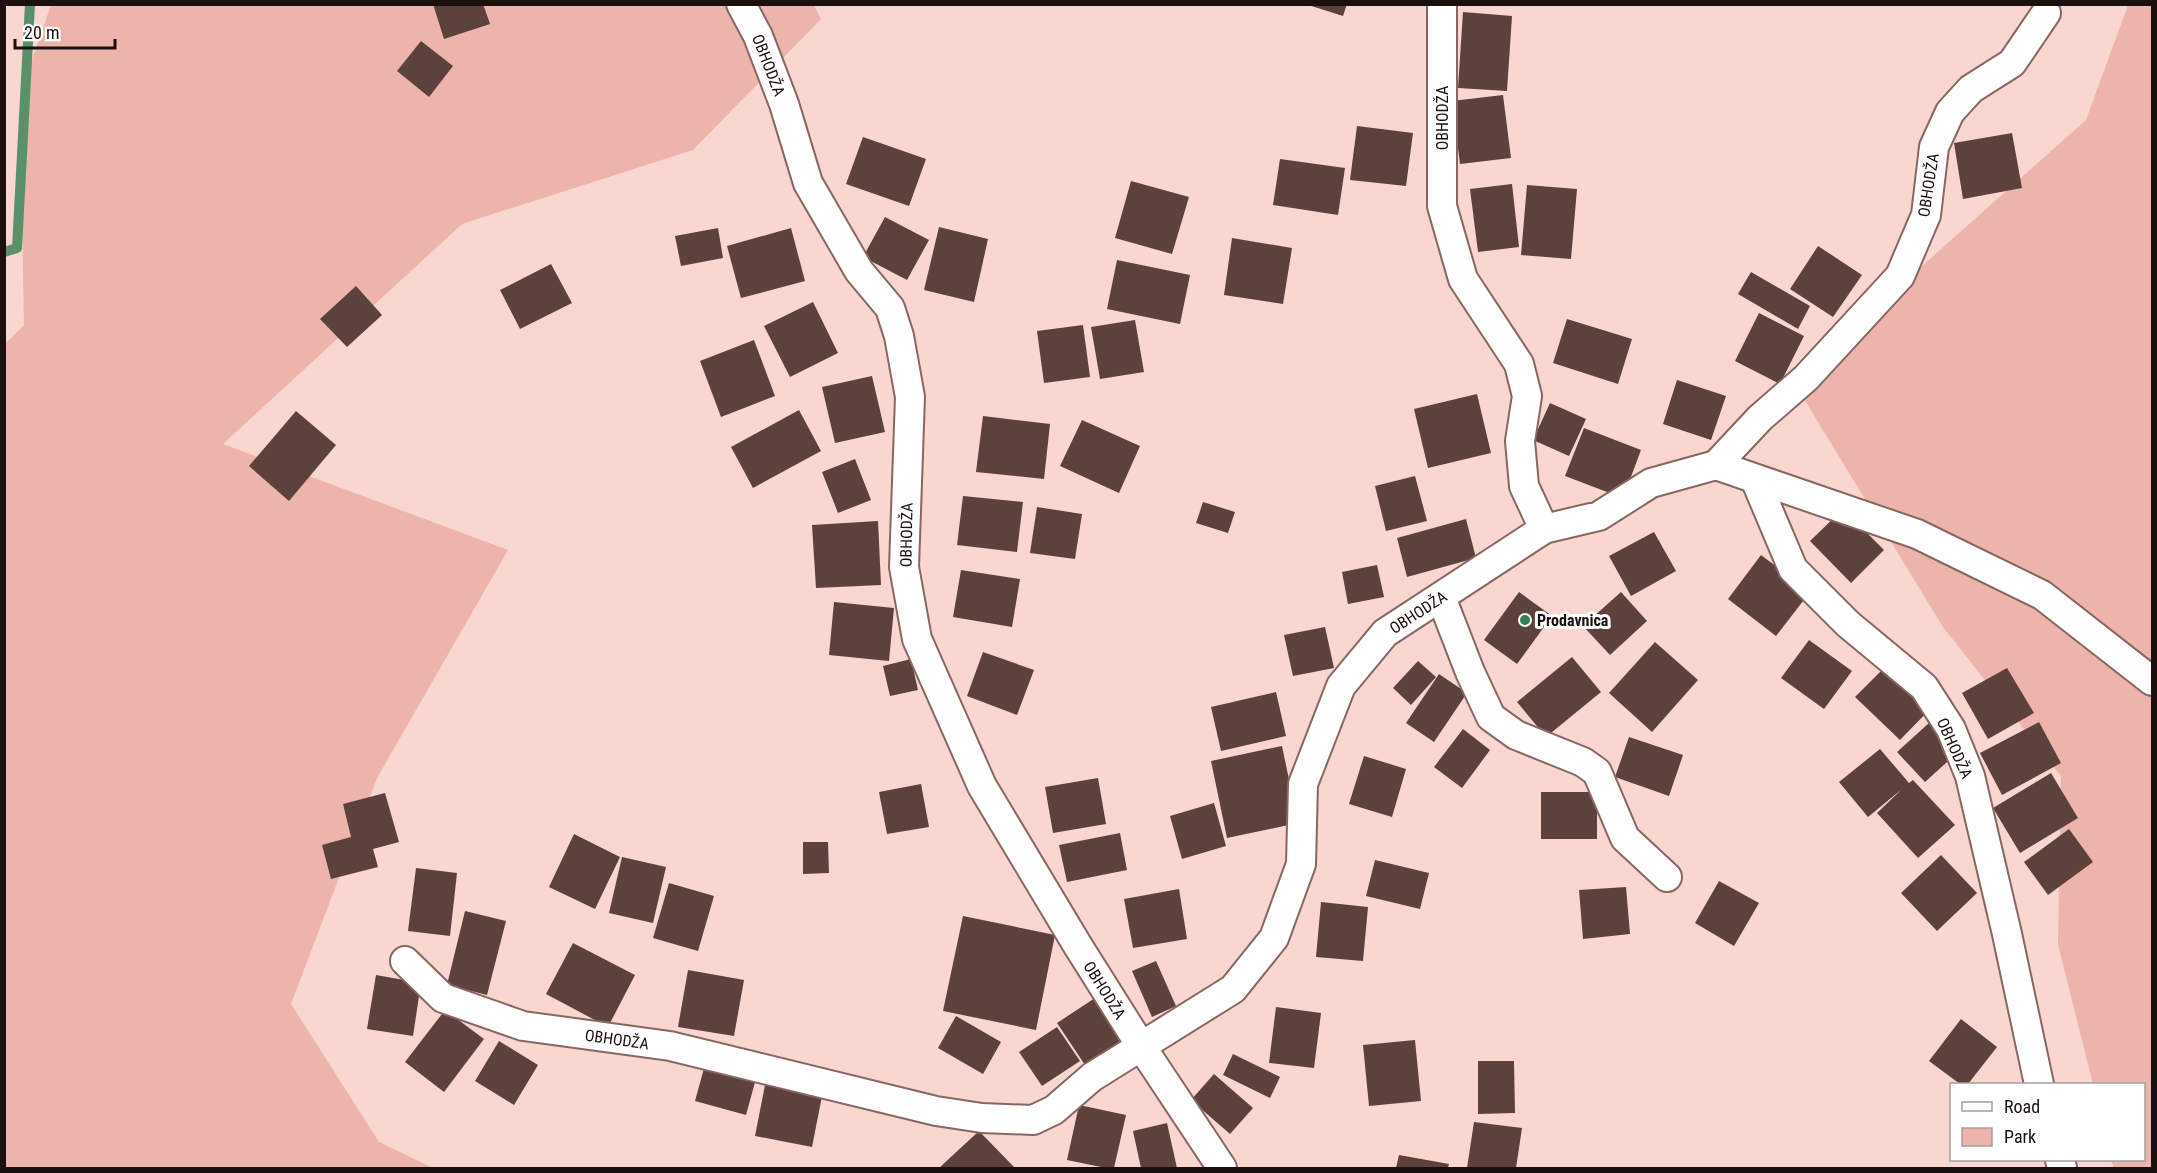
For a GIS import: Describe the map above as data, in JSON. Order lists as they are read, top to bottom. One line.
{"streets":{"street":["OBHODŽA"]},"places":["Prodavnica"],"legend":["Road","Park"],"scale_bar":"20 m"}
